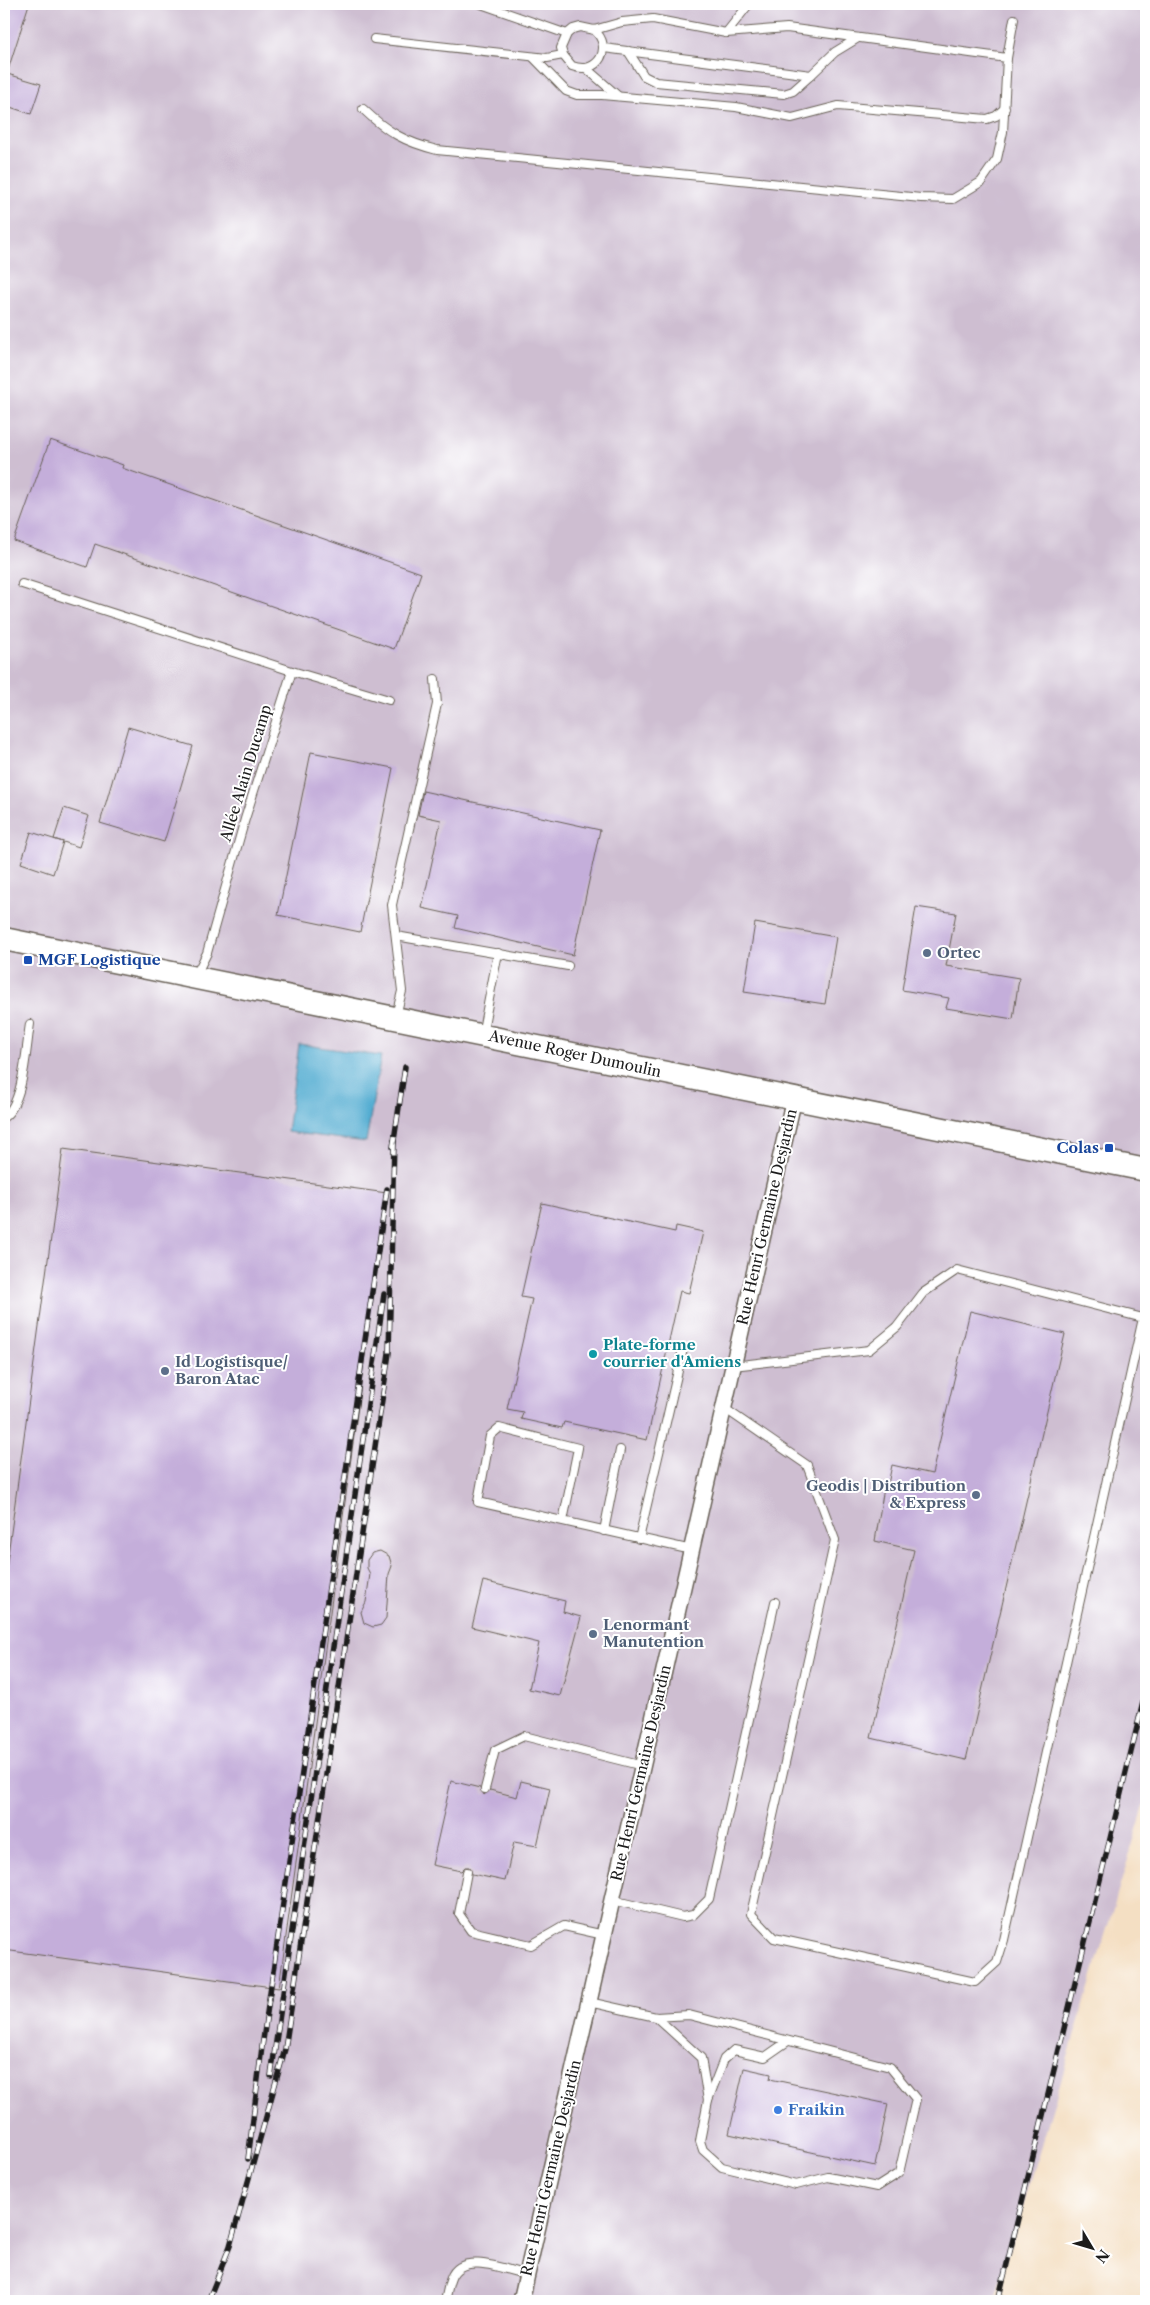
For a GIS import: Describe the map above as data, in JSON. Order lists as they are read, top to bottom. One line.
{"streets":{"main road":["Avenue Roger Dumoulin"],"street":["Rue Henri Germaine Desjardin"],"lane":["Allée Alain Ducamp"]},"crossings":[["Allée Alain Ducamp","Avenue Roger Dumoulin"],["Avenue Roger Dumoulin","Rue Henri Germaine Desjardin"]],"places":{"other":["Ortec","Plate-forme courrier d'Amiens","Id Logistisque/ Baron Atac","Geodis | Distribution & Express","Lenormant Manutention","Fraikin"],"transit":["MGF Logistique","Colas"]},"north":"bottom right"}
